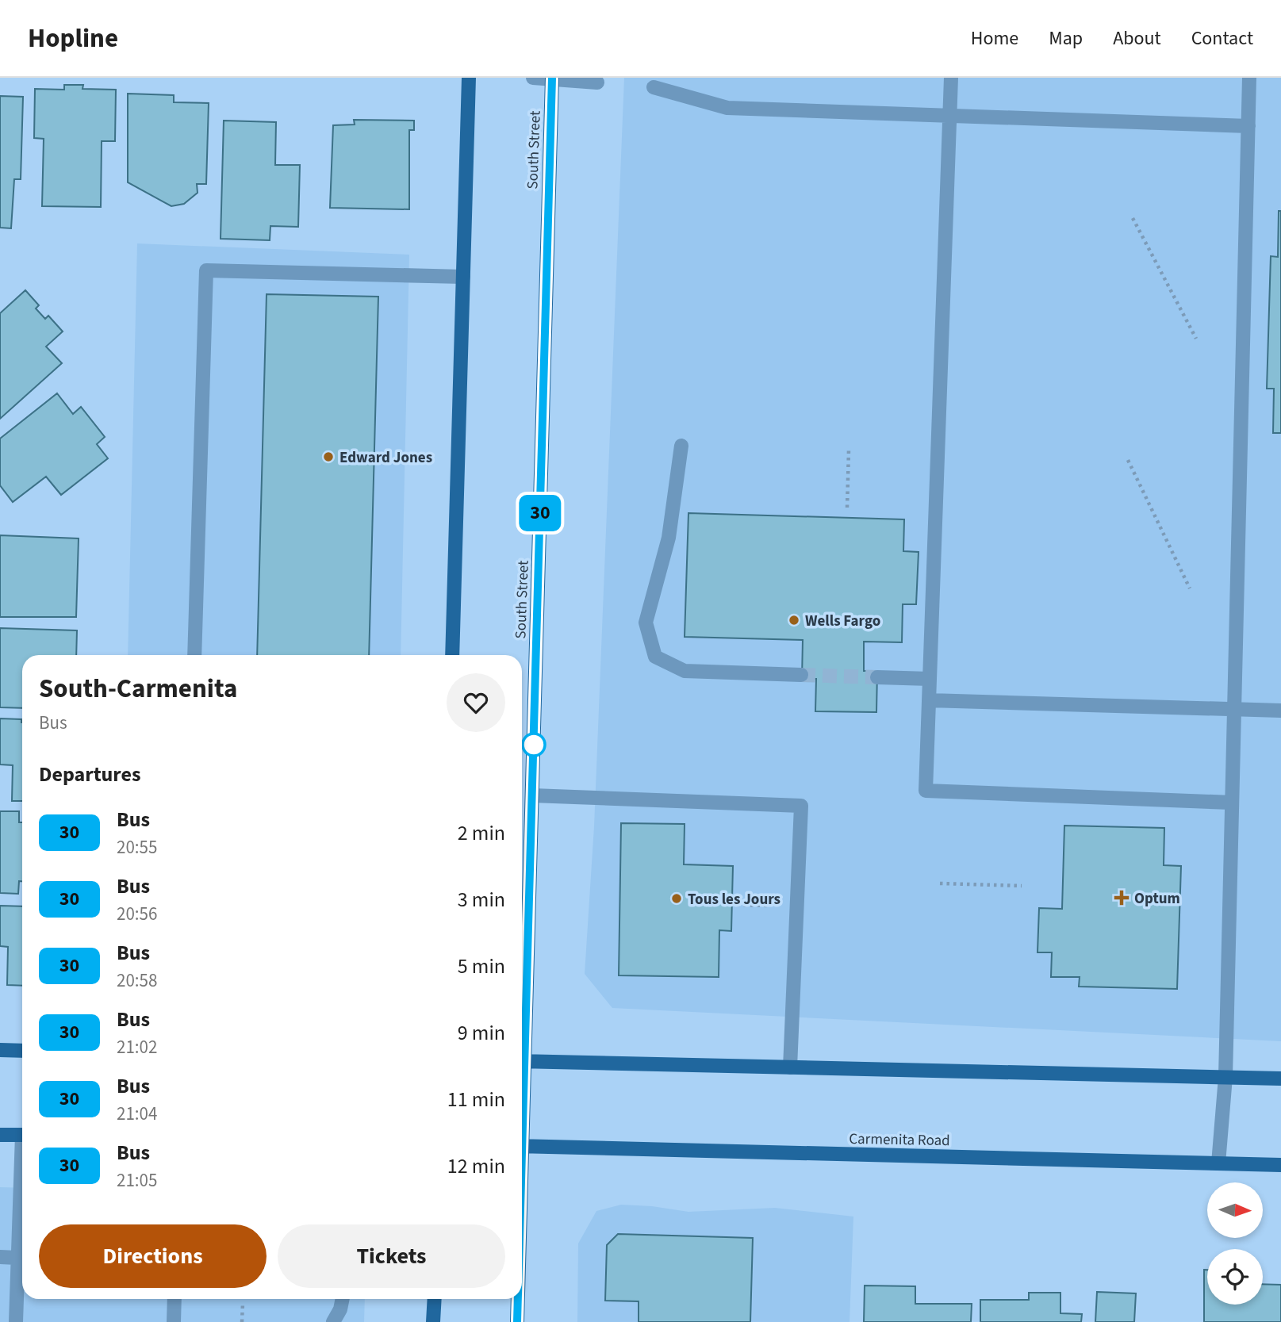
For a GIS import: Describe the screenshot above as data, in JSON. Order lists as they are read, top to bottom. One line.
{"streets":{"main road":["South Street","Carmenita Road"]},"places":{"other":["Edward Jones","Wells Fargo","Tous les Jours"],"health":["Optum"]},"lines":["bus line 30"],"north":"right","page":{"header":"Hopline","nav":["Home","Map","About","Contact"],"on_map":"30","heading":[["South-Carmenita","Bus"],"Departures"],"list":[{"mark":"30","name":"Bus","note":"20:55","value":"2 min"},{"mark":"30","name":"Bus","note":"20:56","value":"3 min"},{"mark":"30","name":"Bus","note":"20:58","value":"5 min"},{"mark":"30","name":"Bus","note":"21:02","value":"9 min"},{"mark":"30","name":"Bus","note":"21:04","value":"11 min"},{"mark":"30","name":"Bus","note":"21:05","value":"12 min"}],"buttons":["Directions","Tickets"]}}
